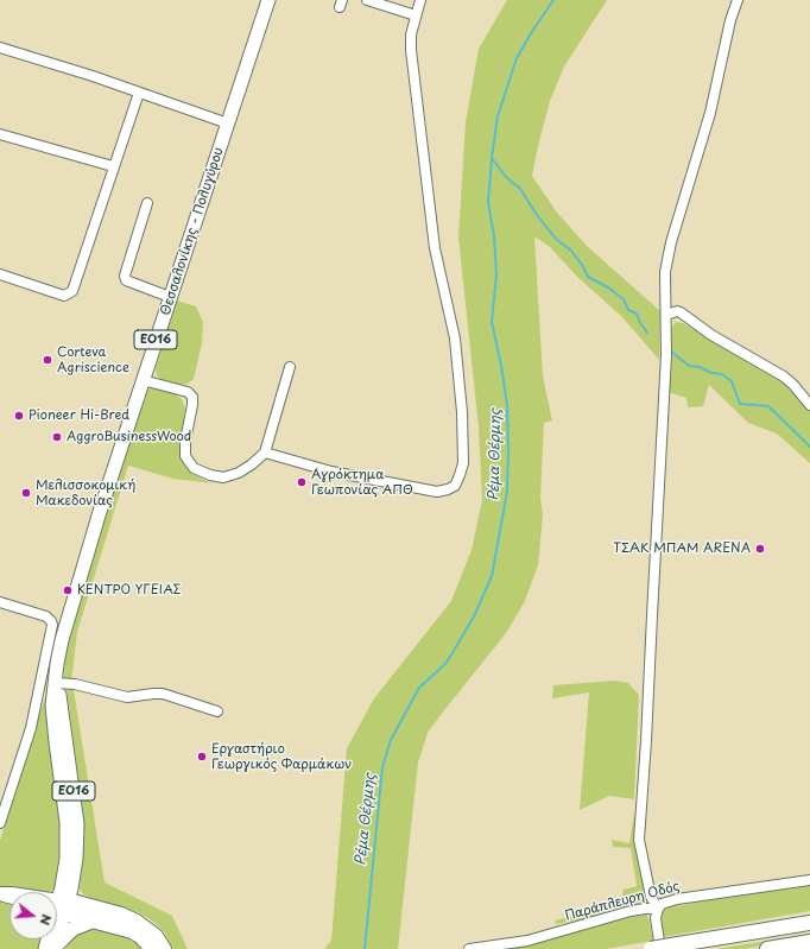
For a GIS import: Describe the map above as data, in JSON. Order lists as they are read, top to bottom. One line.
{"streets":{"main road":["Θεσσαλονίκης - Πολυγύρου","ΕΟ16"],"street":["Παράπλευρη Οδός"]},"water":["Ρέμα Θέρμης"],"places":["Corteva Agriscience","Pioneer Hi-Bred","AggroBusinessWood","Αγρόκτημα Γεωπονίας ΑΠΘ","Μελισσοκομική Μακεδονίας","ΤΣΑΚ ΜΠΑΜ ARENA","ΚΕΝΤΡΟ ΥΓΕΙΑΣ","Εργαστήριο Γεωργικός Φαρμάκων"],"north":"right"}
